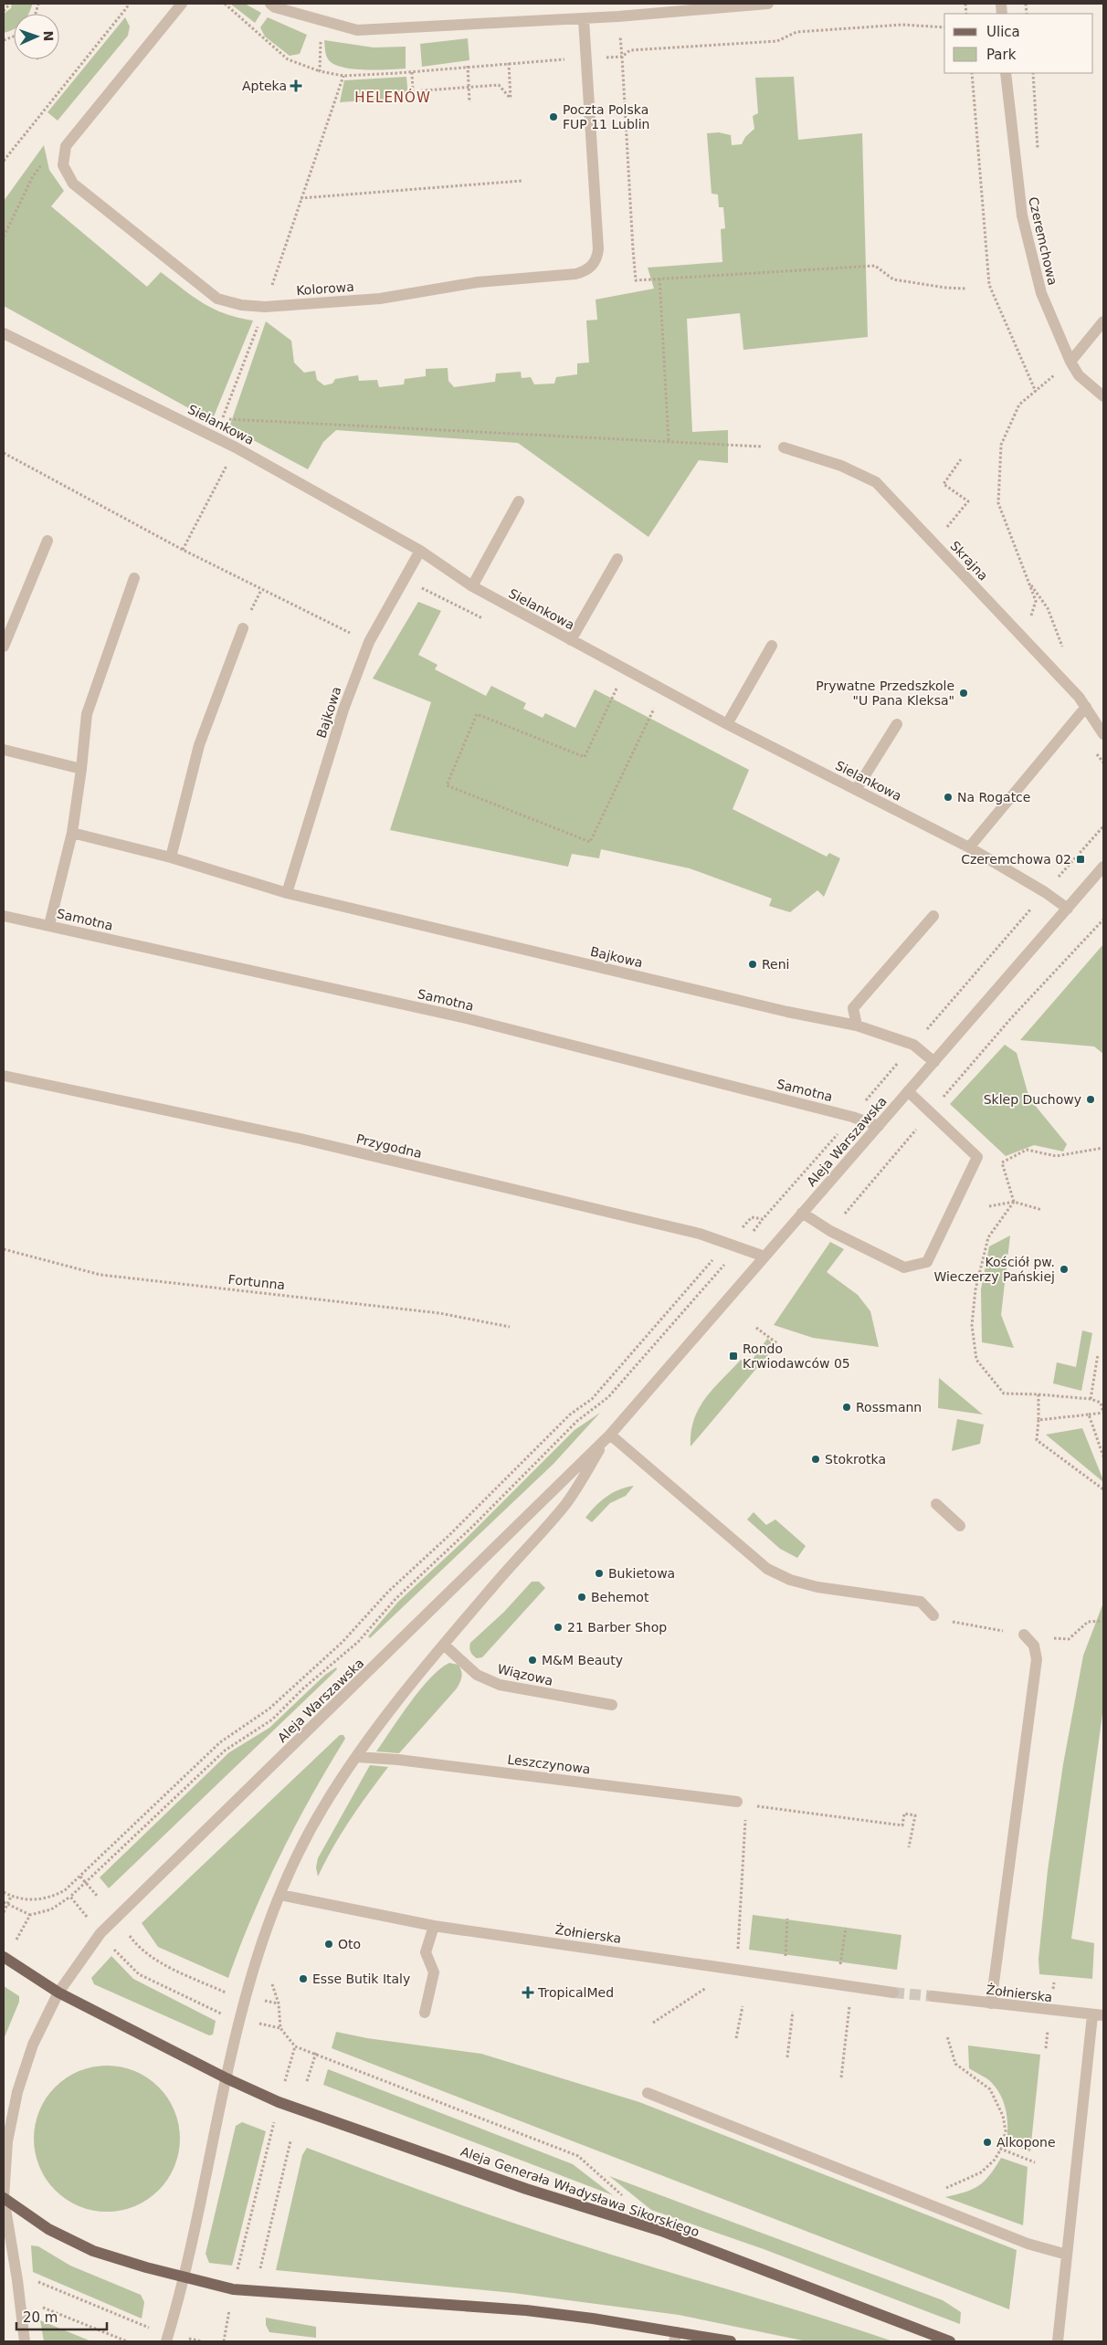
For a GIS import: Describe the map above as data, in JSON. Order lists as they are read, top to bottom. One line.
{"streets":{"main road":["Aleja Generała Władysława Sikorskiego"],"street":["Czeremchowa","Kolorowa","Sielankowa","Skrajna","Bajkowa","Samotna","Aleja Warszawska","Przygodna","Wiązowa","Leszczynowa","Żołnierska"],"path":["Fortunna"]},"crossings":[["Sielankowa","Bajkowa"],["Sielankowa","Aleja Warszawska"],["Bajkowa","Aleja Warszawska"],["Samotna","Aleja Warszawska"],["Aleja Warszawska","Przygodna"],["Aleja Warszawska","Wiązowa"],["Aleja Warszawska","Leszczynowa"],["Aleja Warszawska","Żołnierska"],["Aleja Warszawska","Aleja Generała Władysława Sikorskiego"]],"districts":["HELENÓW"],"places":{"health":["Apteka","TropicalMed"],"other":["Poczta Polska FUP 11 Lublin","Prywatne Przedszkole \"U Pana Kleksa\"","Na Rogatce","Reni","Sklep Duchowy","Kościół pw. Wieczerzy Pańskiej","Rossmann","Stokrotka","Bukietowa","Behemot","21 Barber Shop","M&M Beauty","Oto","Esse Butik Italy","Alkopone"],"transit":["Czeremchowa 02","Rondo Krwiodawców 05"]},"legend":["Ulica","Park"],"scale_bar":"20 m","north":"right"}
